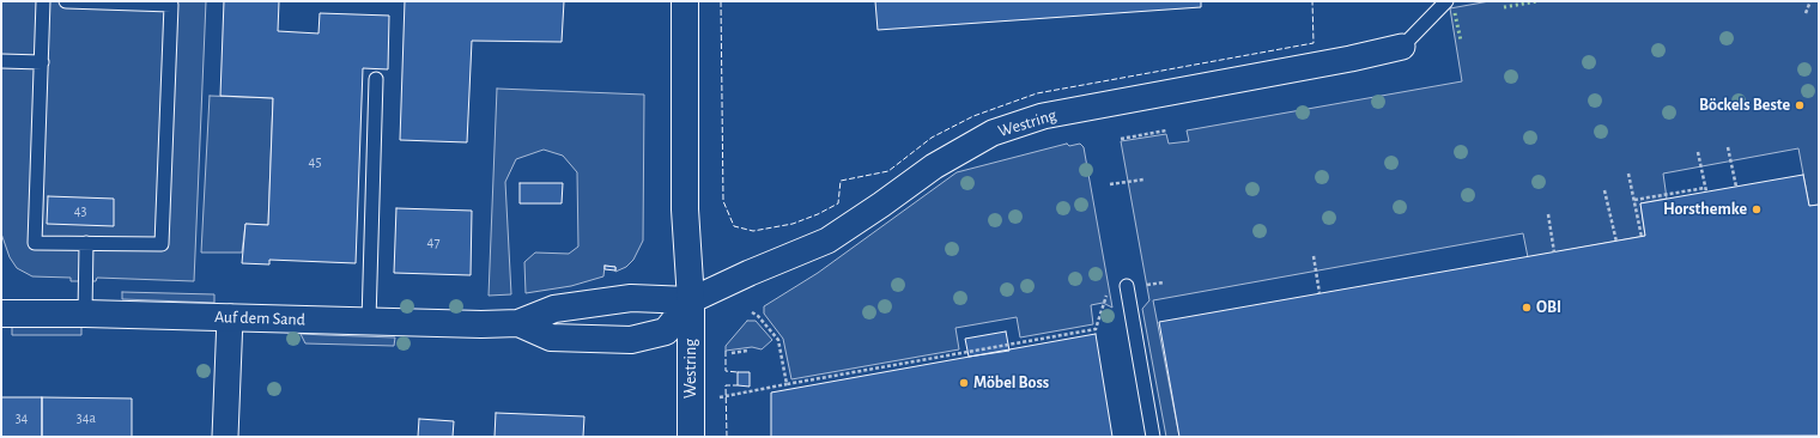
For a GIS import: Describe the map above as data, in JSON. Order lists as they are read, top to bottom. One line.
{"streets":{"street":["Westring","Auf dem Sand"]},"crossings":[["Westring","Auf dem Sand"]],"places":["Böckels Beste","Horsthemke","OBI","Möbel Boss"],"house_numbers":["45","43","47","34","34a"]}
